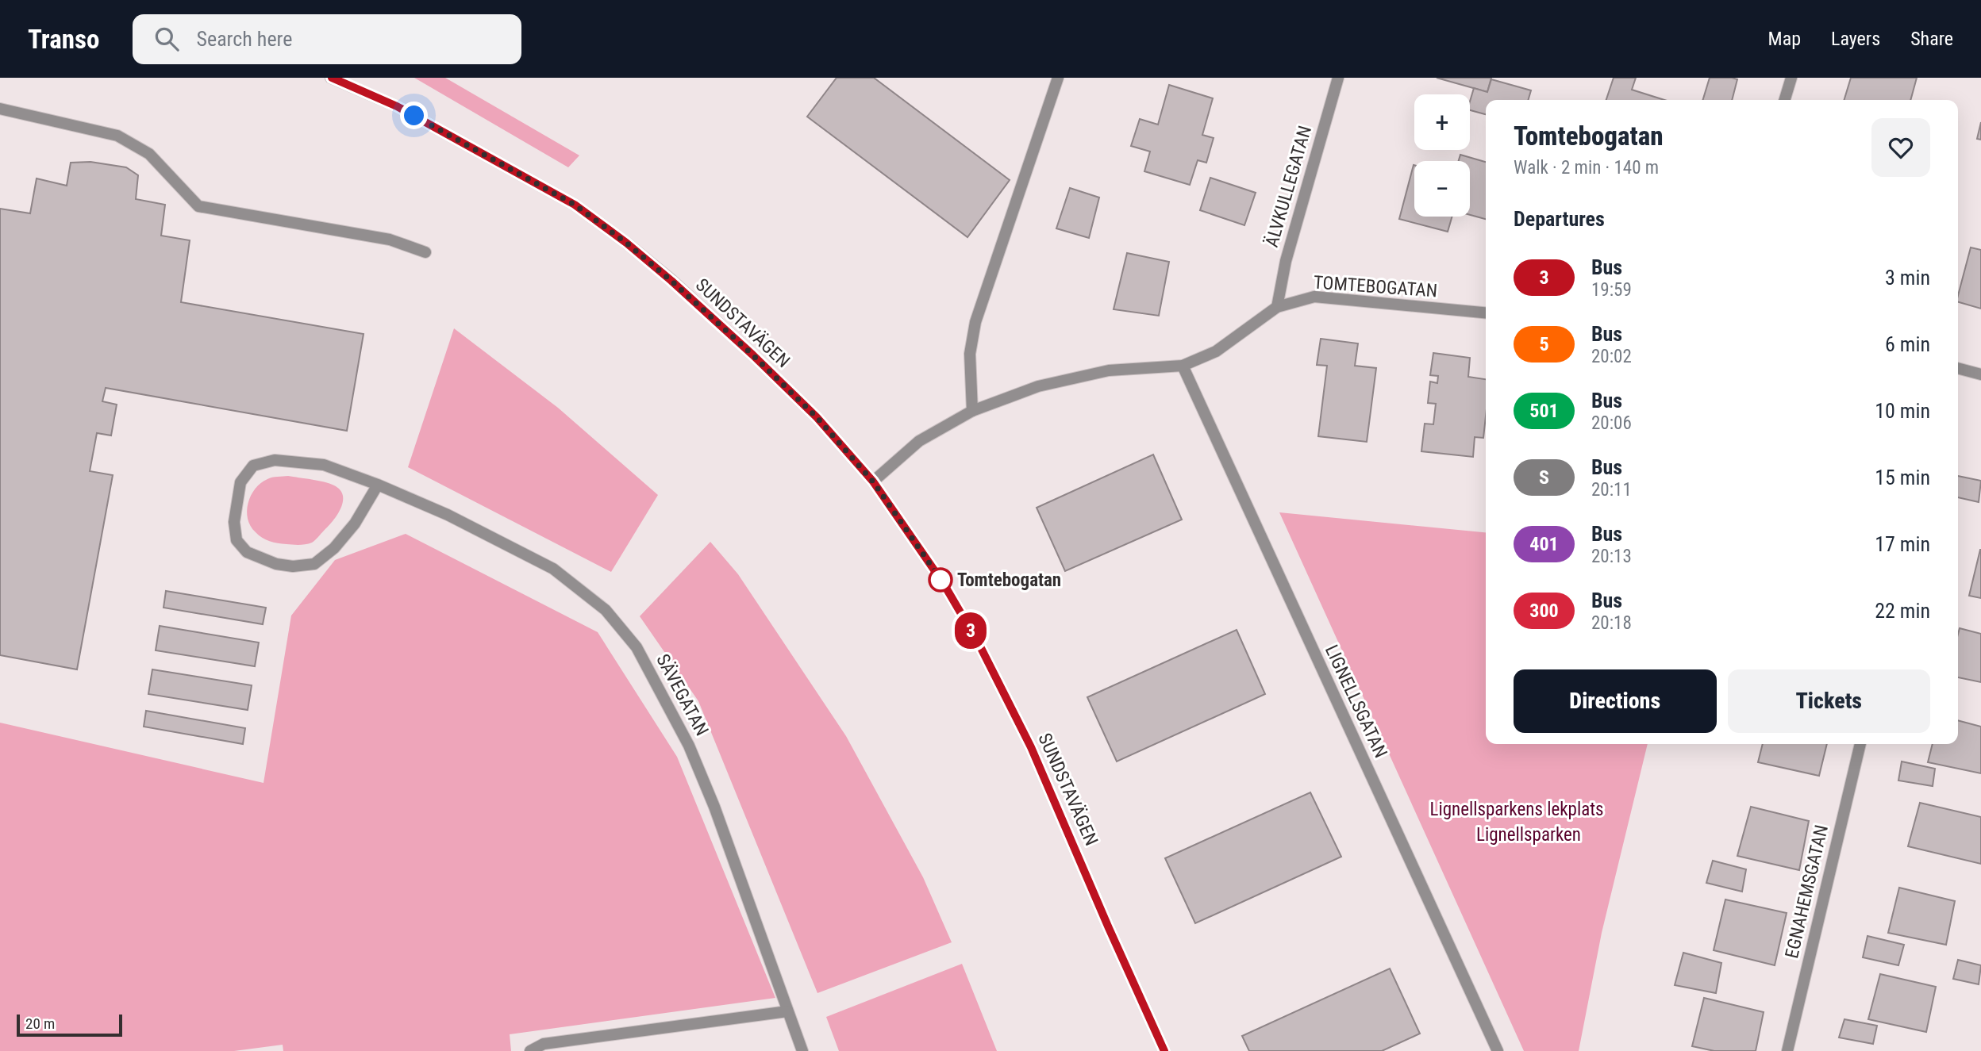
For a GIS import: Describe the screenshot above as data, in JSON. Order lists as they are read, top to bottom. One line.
{"streets":{"street":["ÄLVKULLEGATAN","TOMTEBOGATAN","SUNDSTAVÄGEN","SÄVEGATAN","LIGNELLSGATAN","EGNAHEMSGATAN"]},"crossings":[["ÄLVKULLEGATAN","TOMTEBOGATAN"],["TOMTEBOGATAN","SUNDSTAVÄGEN"],["TOMTEBOGATAN","LIGNELLSGATAN"]],"parks":["Lignellsparkens lekplats","Lignellsparken"],"places":["Tomtebogatan"],"lines":["bus line 3"],"scale_bar":"20 m","page":{"header":"Transo","search":"Search here","nav":["Map","Layers","Share"],"on_map":"3","map_buttons":["+","−"],"heading":[["Tomtebogatan","Walk · 2 min · 140 m"],"Departures"],"list":[{"mark":"3","name":"Bus","note":"19:59","value":"3 min"},{"mark":"5","name":"Bus","note":"20:02","value":"6 min"},{"mark":"501","name":"Bus","note":"20:06","value":"10 min"},{"mark":"S","name":"Bus","note":"20:11","value":"15 min"},{"mark":"401","name":"Bus","note":"20:13","value":"17 min"},{"mark":"300","name":"Bus","note":"20:18","value":"22 min"}],"buttons":["Directions","Tickets"],"scale":"20 m"}}
